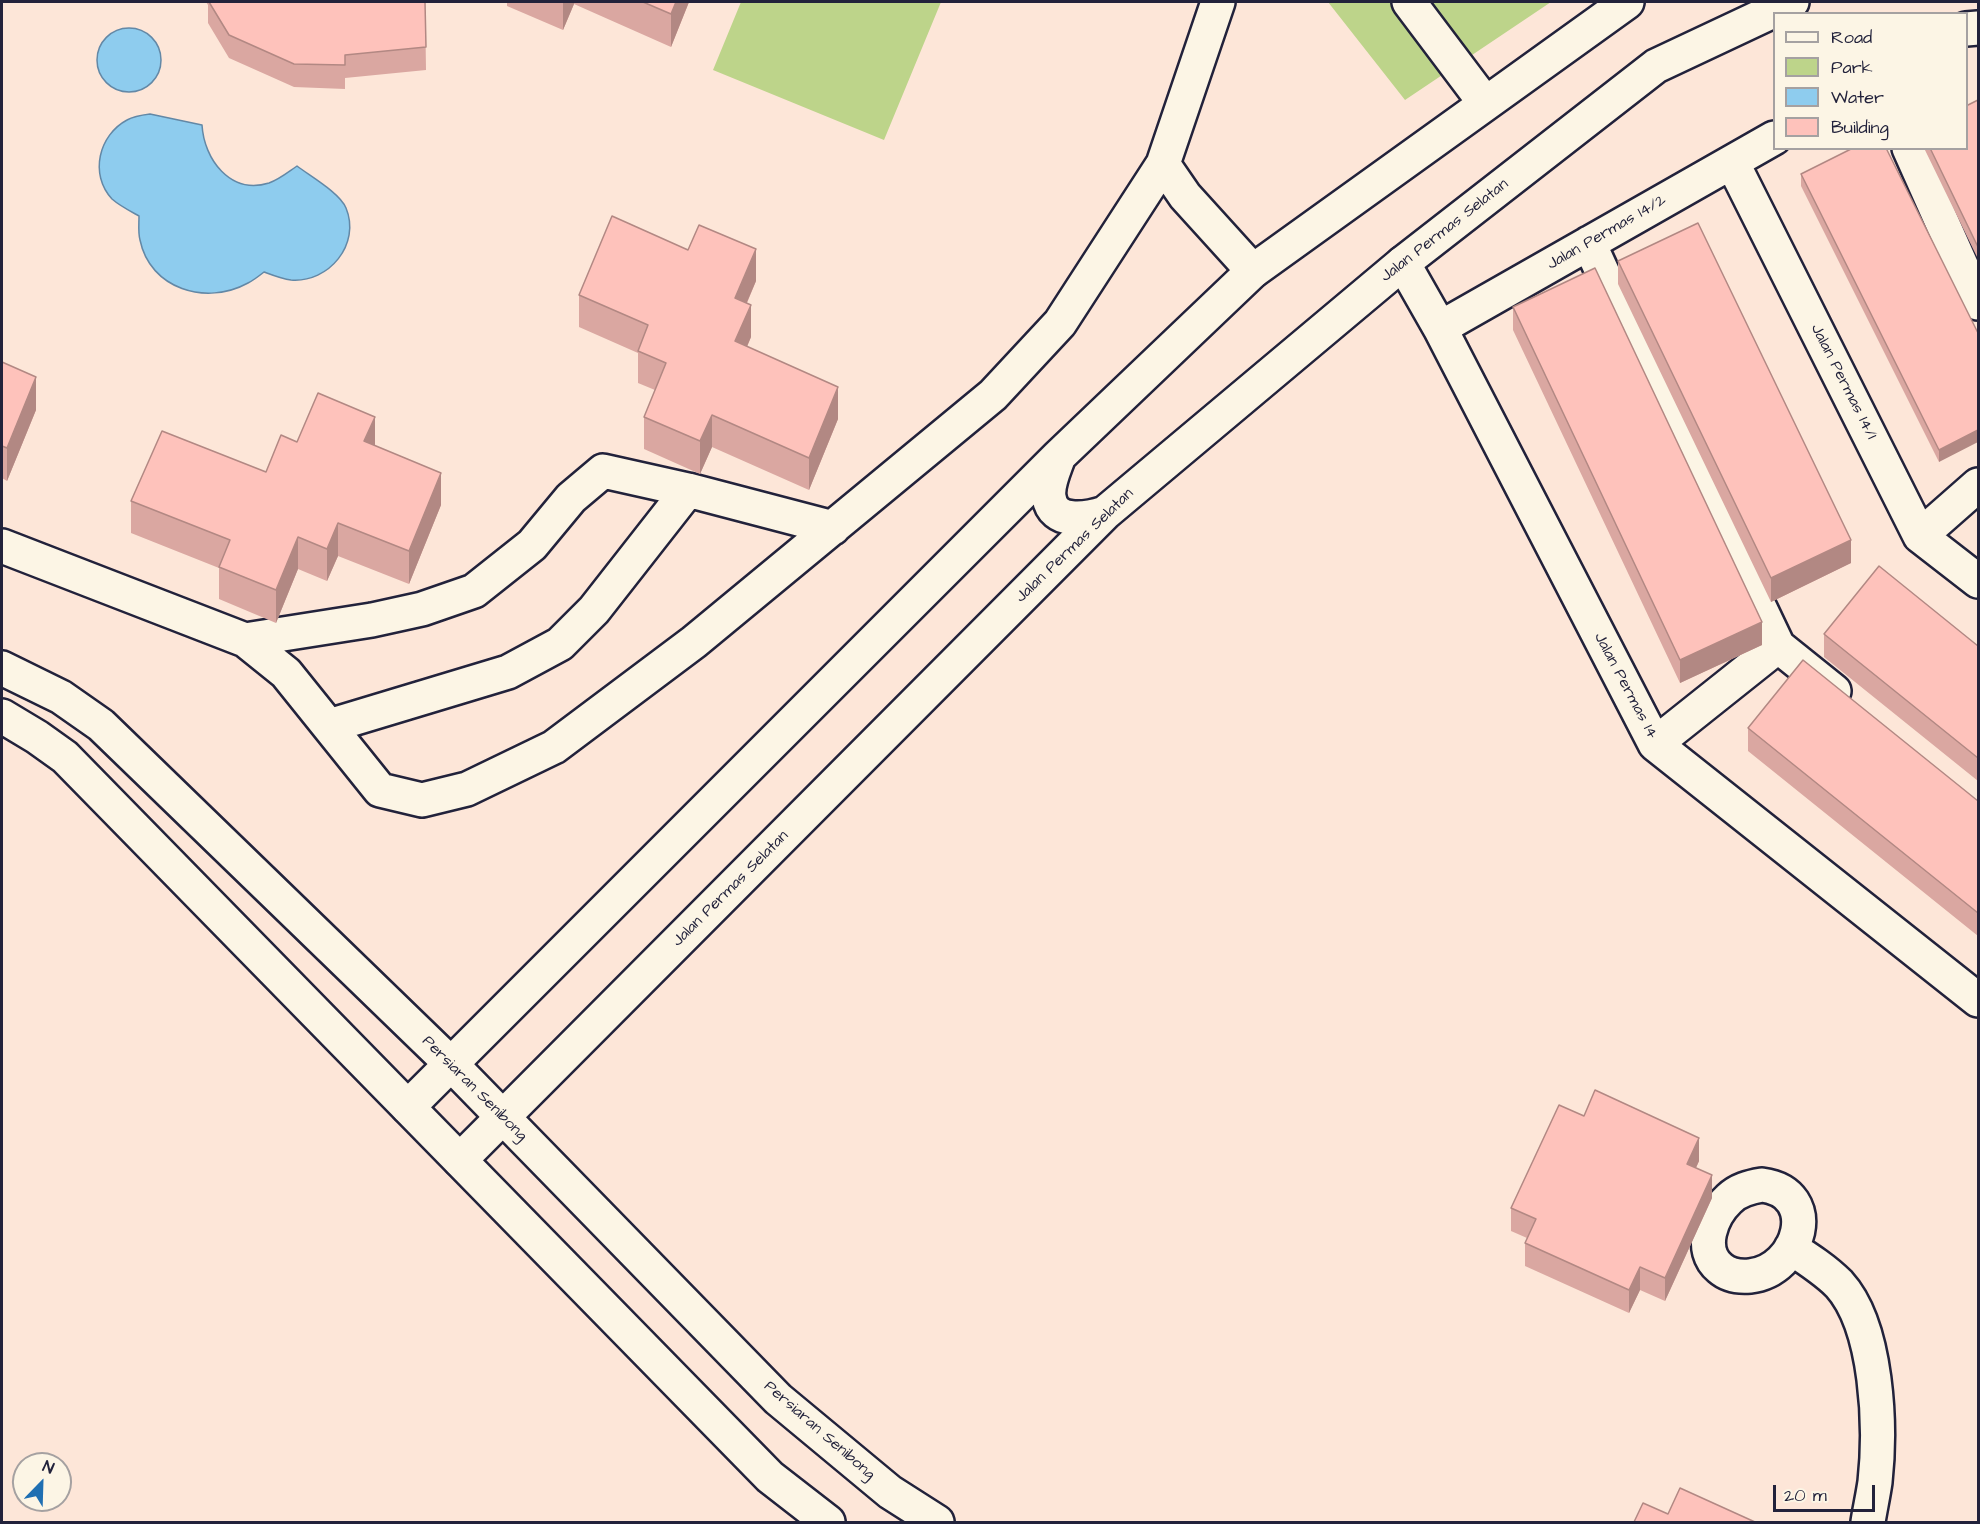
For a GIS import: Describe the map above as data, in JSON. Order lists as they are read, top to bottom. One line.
{"streets":{"street":["Jalan Permas Selatan","Jalan Permas 14/2","Jalan Permas 14/1","Jalan Permas 14","Persiaran Senibong"]},"crossings":[["Jalan Permas Selatan","Jalan Permas 14"],["Jalan Permas Selatan","Persiaran Senibong"],["Jalan Permas 14/2","Jalan Permas 14/1"],["Jalan Permas 14/2","Jalan Permas 14"]],"legend":["Road","Park","Water","Building"],"scale_bar":"20 m","north":"top right"}
